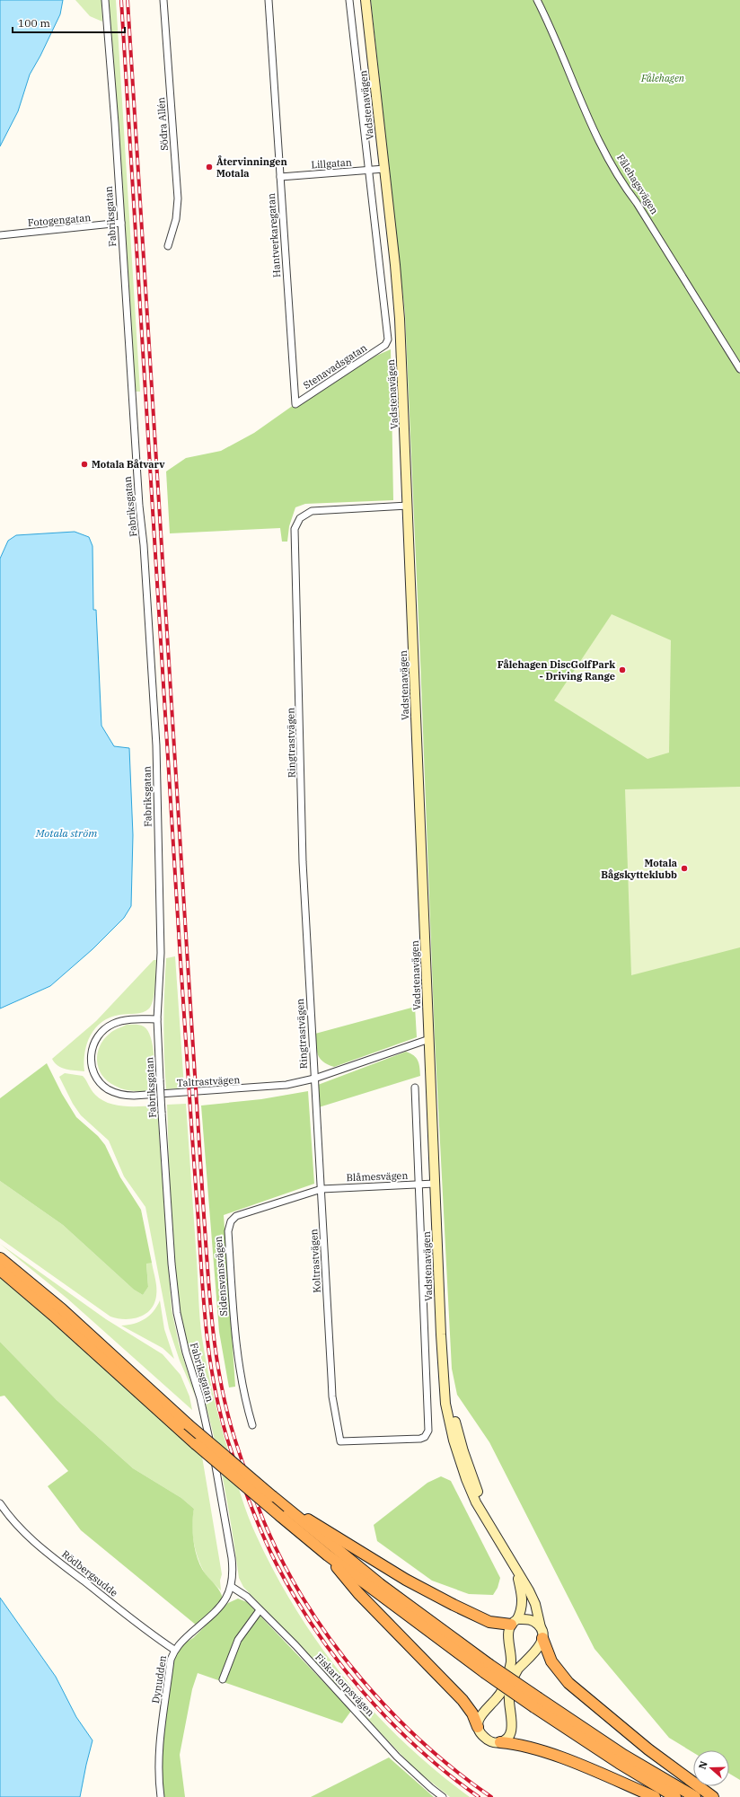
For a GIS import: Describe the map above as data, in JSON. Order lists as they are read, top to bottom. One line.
{"streets":{"main road":["Vadstenavägen"],"street":["Södra Allén","Lillgatan","Fålehagsvägen","Fabriksgatan","Fotogengatan","Hantverkaregatan","Stenavadsgatan","Ringtrastvägen","Taltrastvägen","Blåmesvägen","Koltrastvägen","Sidensvansvägen","Rödbergsudde","Dynudden","Fiskartorpsvägen"]},"crossings":[["Vadstenavägen","Lillgatan"],["Vadstenavägen","Stenavadsgatan"],["Vadstenavägen","Ringtrastvägen"],["Vadstenavägen","Taltrastvägen"],["Vadstenavägen","Blåmesvägen"],["Vadstenavägen","Koltrastvägen"],["Lillgatan","Hantverkaregatan"],["Fabriksgatan","Fotogengatan"],["Fabriksgatan","Taltrastvägen"],["Fabriksgatan","Dynudden"],["Fabriksgatan","Fiskartorpsvägen"],["Hantverkaregatan","Stenavadsgatan"],["Ringtrastvägen","Taltrastvägen"],["Ringtrastvägen","Koltrastvägen"],["Taltrastvägen","Koltrastvägen"],["Blåmesvägen","Koltrastvägen"],["Blåmesvägen","Sidensvansvägen"],["Koltrastvägen","Sidensvansvägen"],["Rödbergsudde","Dynudden"],["Dynudden","Fiskartorpsvägen"]],"water":["Motala ström"],"parks":["Fålehagen"],"places":["Återvinningen Motala","Motala Båtvarv","Fålehagen DiscGolfPark - Driving Range","Motala Bågskytteklubb"],"scale_bar":"100 m","north":"left"}
